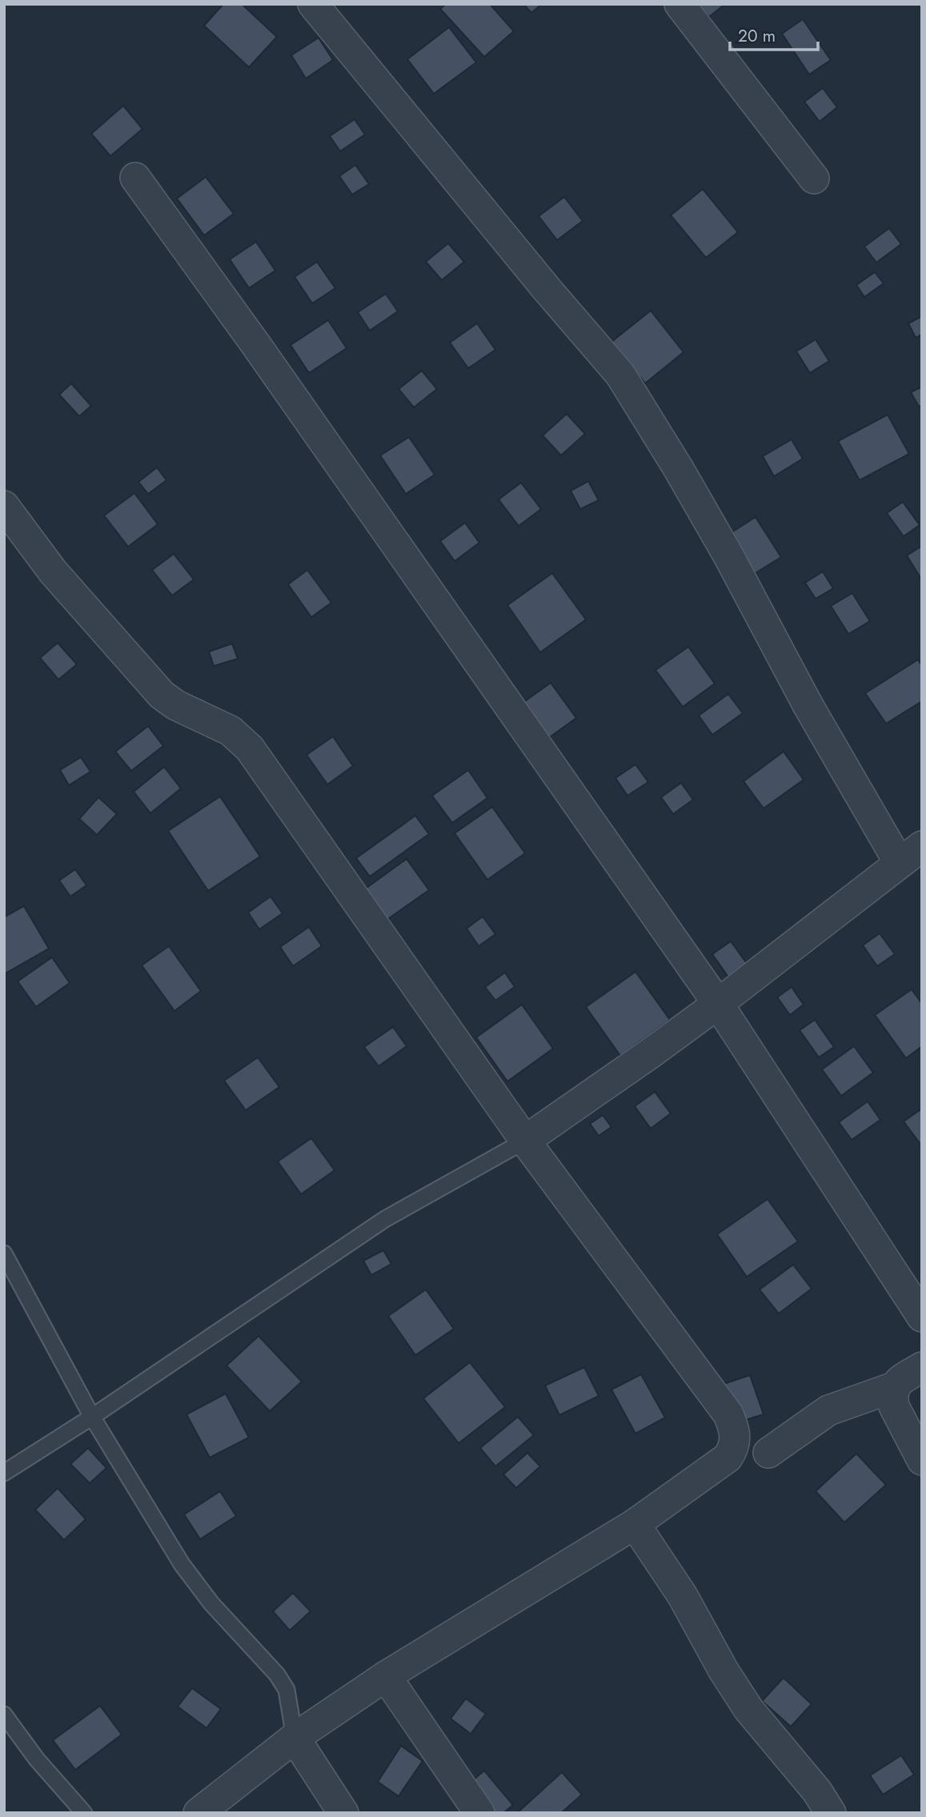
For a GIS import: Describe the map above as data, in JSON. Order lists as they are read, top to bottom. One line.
{"scale_bar":"20 m"}
